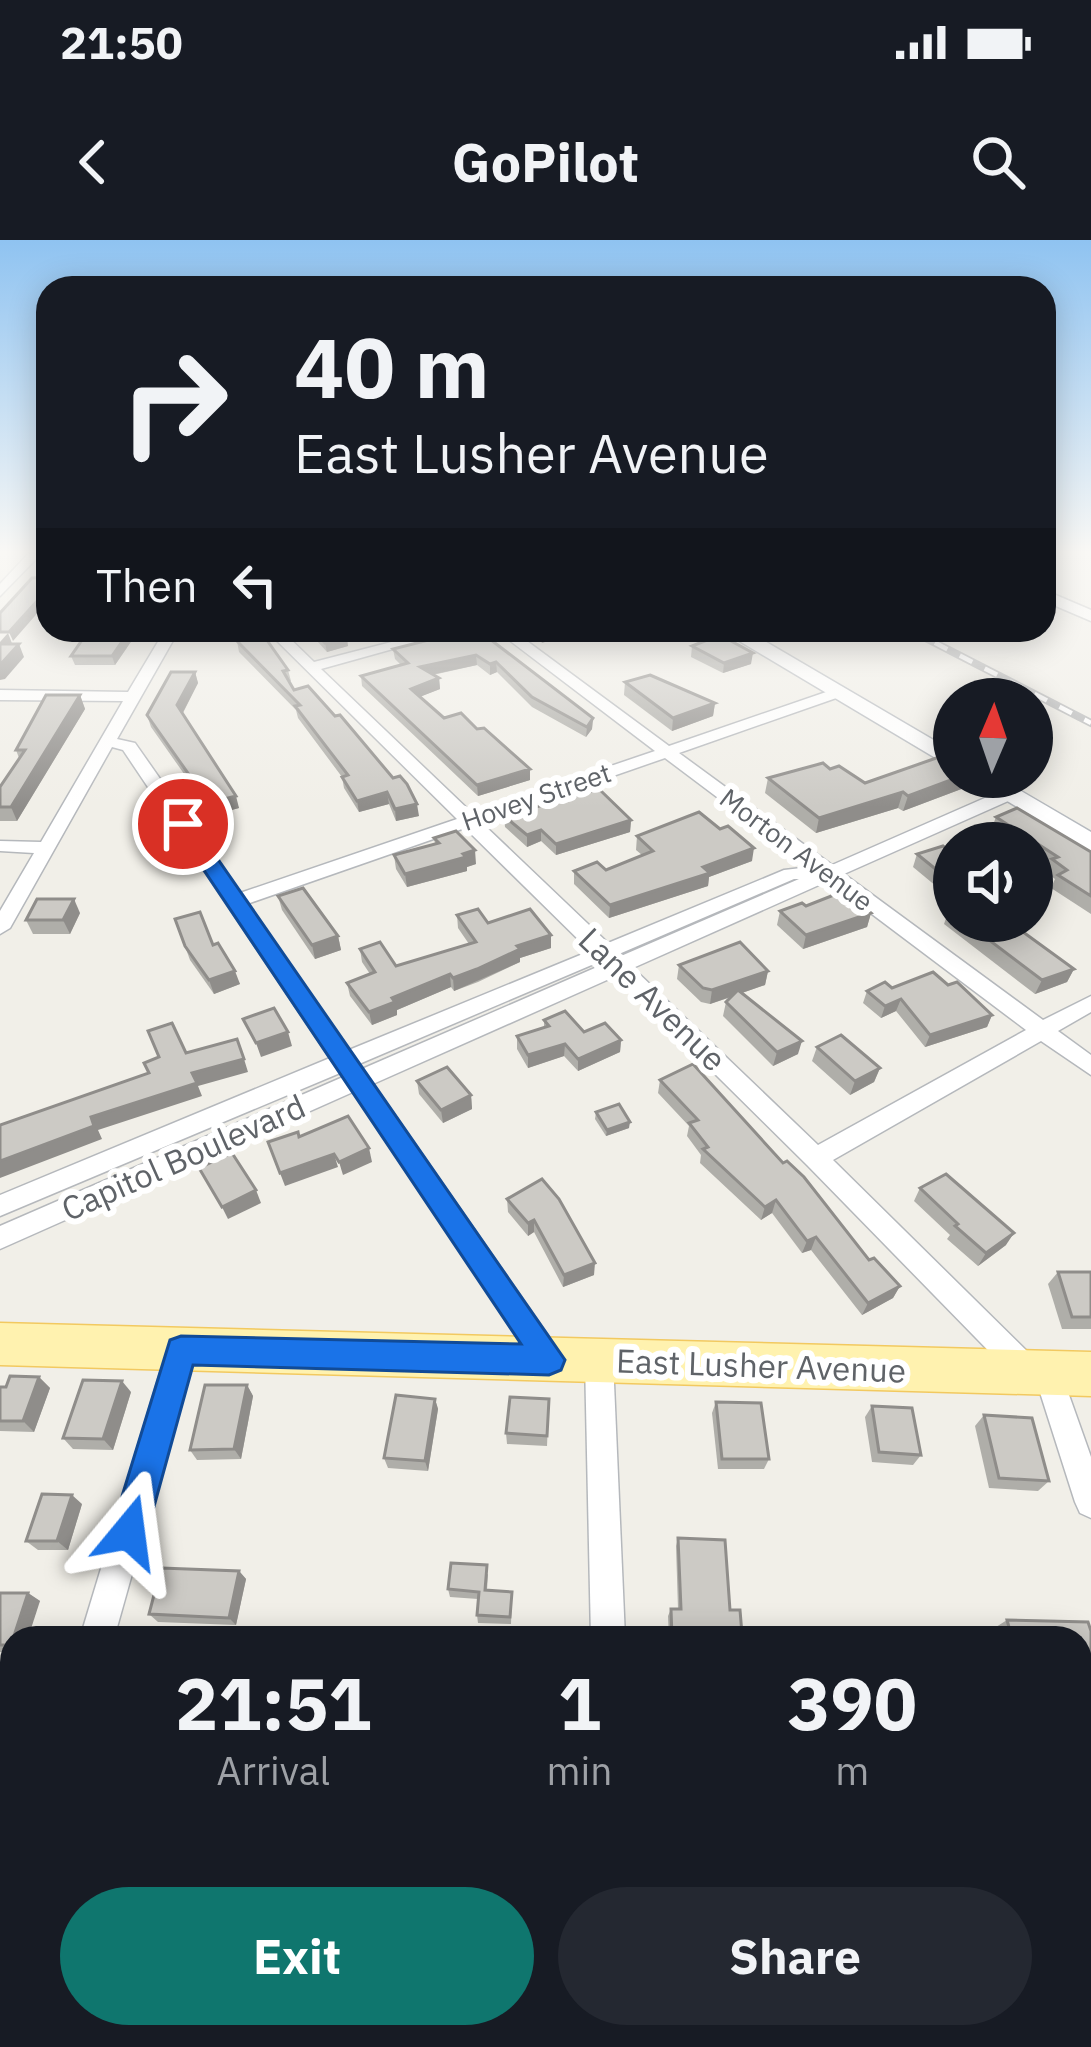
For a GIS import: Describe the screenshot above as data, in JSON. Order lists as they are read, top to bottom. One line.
{"streets":{"main road":["East Lusher Avenue"],"street":["Hovey Street","Morton Avenue","Lane Avenue","Capitol Boulevard"]},"crossings":[["Hovey Street","Morton Avenue"],["Hovey Street","Lane Avenue"],["Morton Avenue","Capitol Boulevard"],["Lane Avenue","Capitol Boulevard"],["Lane Avenue","East Lusher Avenue"]],"north":"top","page":{"status":"21:50","header":"GoPilot","turn":["40 m","East Lusher Avenue"],"then":"Then","eta":["21:51","Arrival","1","min","390","m"],"buttons":["Exit","Share"]}}
